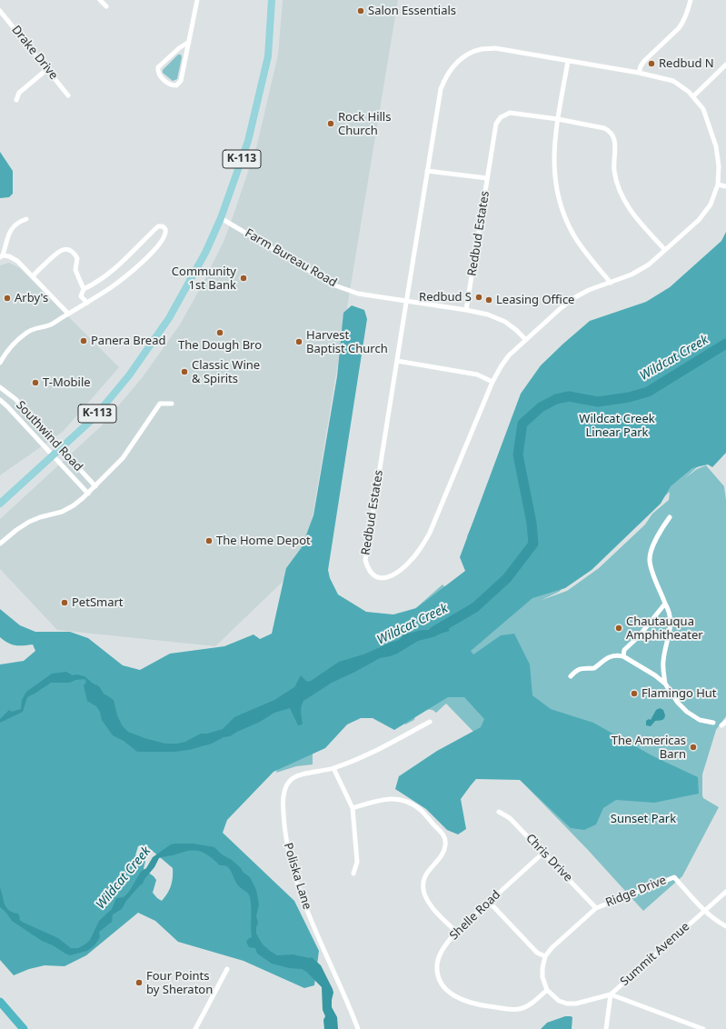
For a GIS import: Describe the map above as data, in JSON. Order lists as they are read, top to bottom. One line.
{"streets":{"main road":["K-113"],"street":["Drake Drive","Redbud Estates","Farm Bureau Road","Southwind Road","Chris Drive","Poliska Lane","Ridge Drive","Shelle Road","Summit Avenue"]},"crossings":[["K-113","Farm Bureau Road"],["K-113","Southwind Road"],["Redbud Estates","Farm Bureau Road"],["Chris Drive","Ridge Drive"],["Chris Drive","Shelle Road"],["Ridge Drive","Shelle Road"],["Ridge Drive","Summit Avenue"]],"water":["Wildcat Creek"],"parks":["Wildcat Creek Linear Park","Sunset Park"],"places":["Salon Essentials","Redbud N","Rock Hills Church","Community 1st Bank","Redbud S","Arby's","Leasing Office","The Dough Bro","Panera Bread","Harvest Baptist Church","Classic Wine & Spirits","T-Mobile","The Home Depot","PetSmart","Chautauqua Amphitheater","Flamingo Hut","The Americas Barn","Four Points by Sheraton"]}
